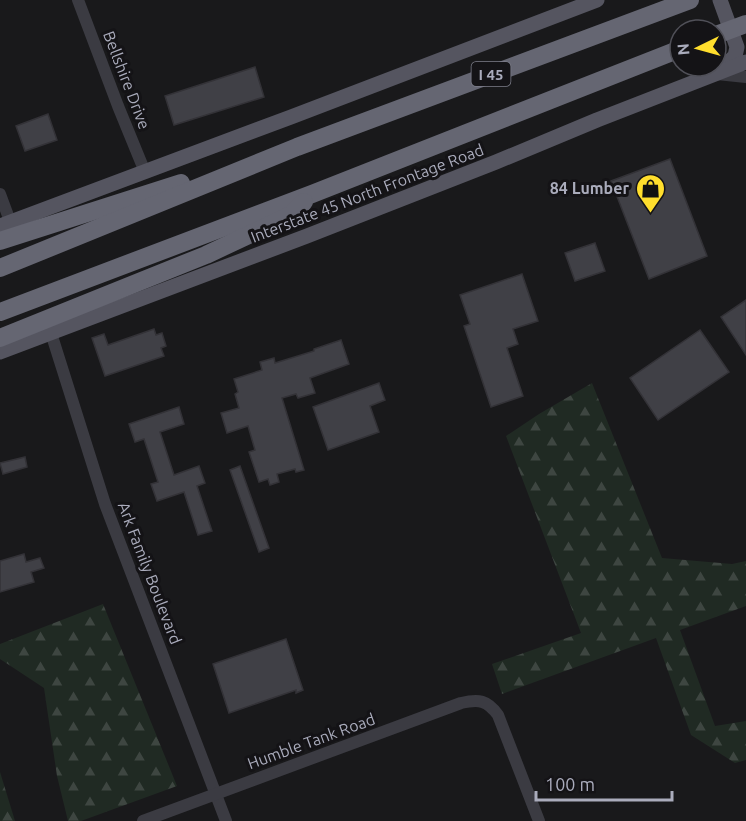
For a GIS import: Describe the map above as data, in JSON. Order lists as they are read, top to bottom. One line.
{"streets":{"highway":["I 45"],"main road":["Interstate 45 North Frontage Road"],"street":["Bellshire Drive","Ark Family Boulevard","Humble Tank Road"]},"crossings":[["Interstate 45 North Frontage Road","Ark Family Boulevard"],["Ark Family Boulevard","Humble Tank Road"]],"places":{"shop":["84 Lumber"]},"scale_bar":"100 m","north":"left"}
